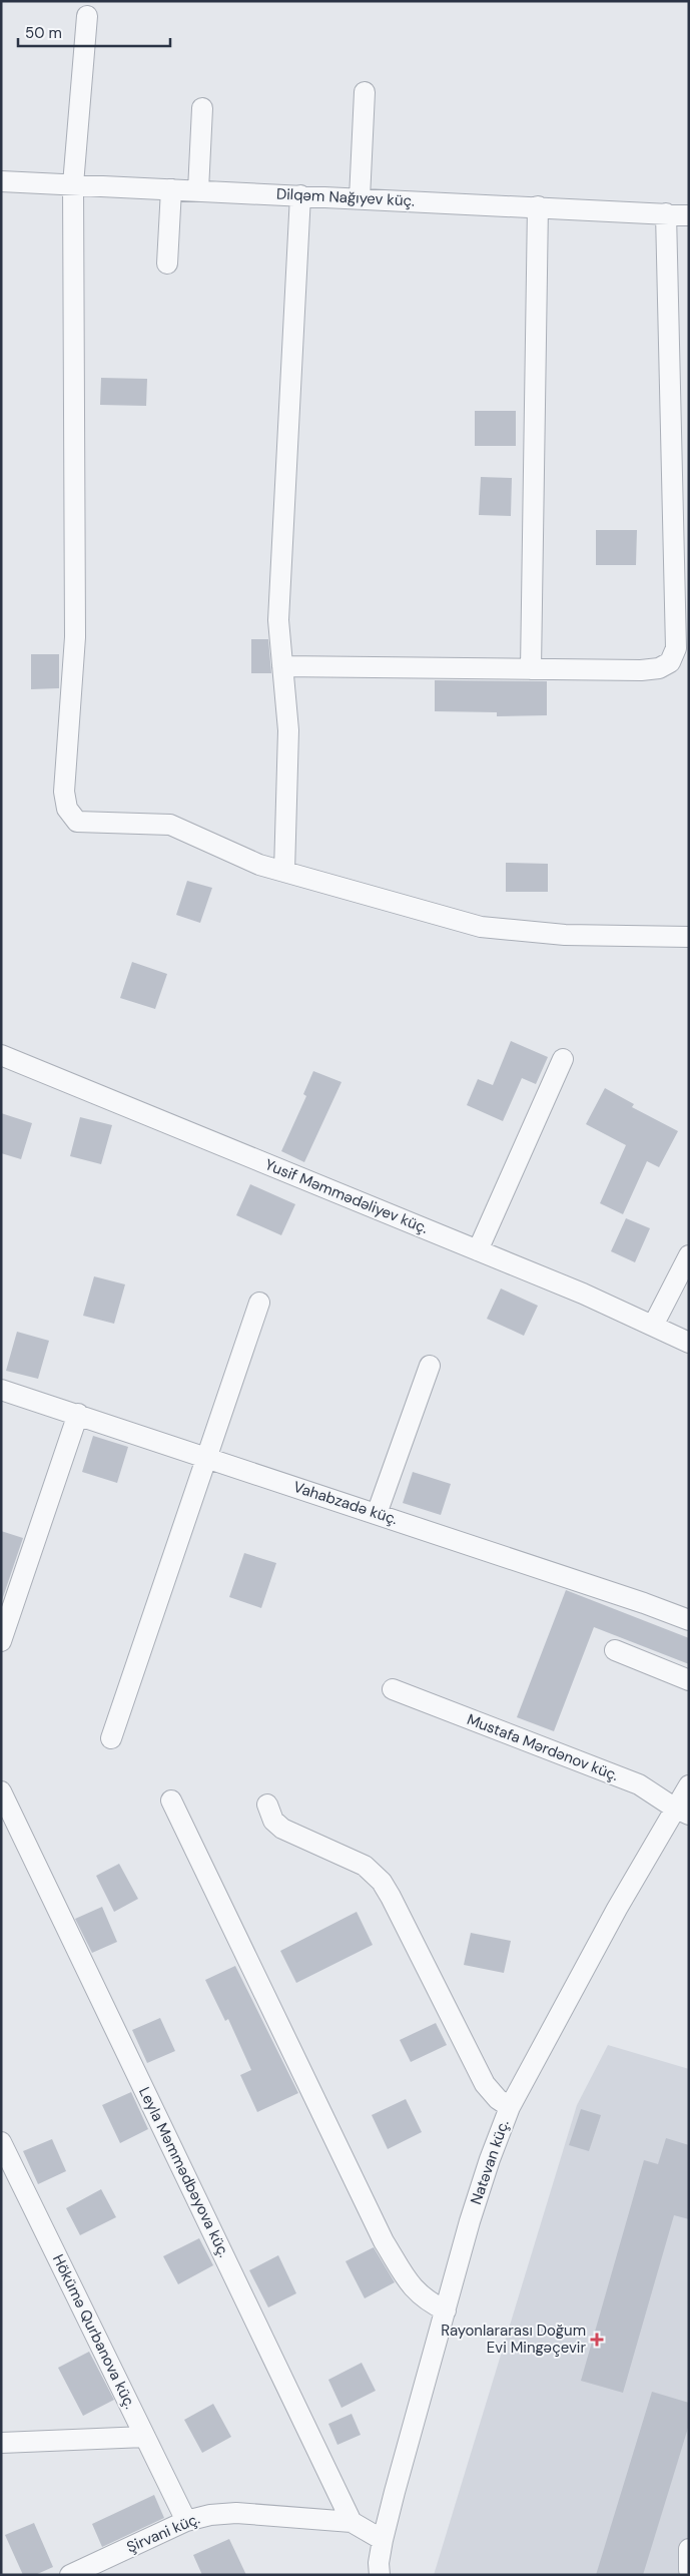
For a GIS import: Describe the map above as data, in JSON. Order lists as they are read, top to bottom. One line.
{"streets":{"street":["Dilqəm Nağıyev küç.","Yusif Məmmədəliyev küç.","Vahabzadə küç.","Mustafa Mərdənov küç.","Natəvan küç.","Leyla Məmmədbəyova küç.","Hökümə Qurbanova küç.","Şirvani küç."]},"crossings":[["Mustafa Mərdənov küç.","Natəvan küç."],["Leyla Məmmədbəyova küç.","Şirvani küç."],["Hökümə Qurbanova küç.","Şirvani küç."]],"places":{"health":["Rayonlararası Doğum Evi Mingəçevir"]},"scale_bar":"50 m"}
